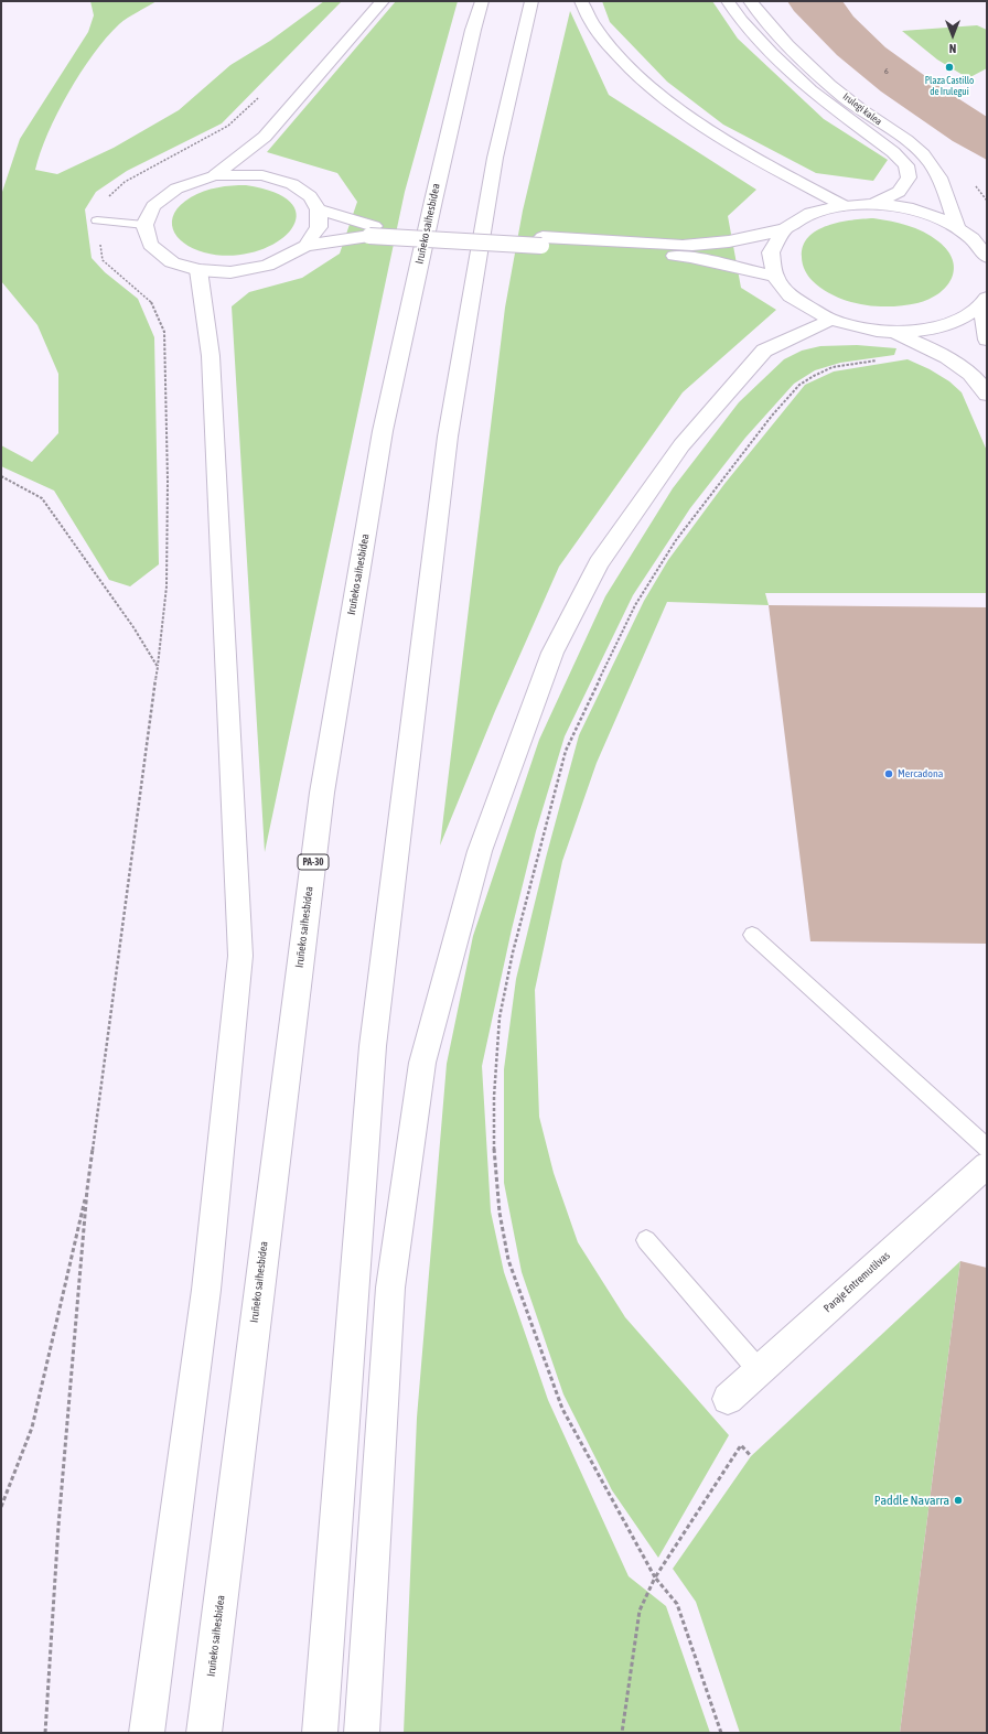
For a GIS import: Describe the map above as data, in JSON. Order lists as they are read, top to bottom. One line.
{"streets":{"main road":["Irulegi kalea","Iruñeko saihesbidea","PA-30","Paraje Entremutilvas"]},"places":["Plaza Castillo de Irulegui","Mercadona","Paddle Navarra"],"house_numbers":["6"],"north":"bottom"}
